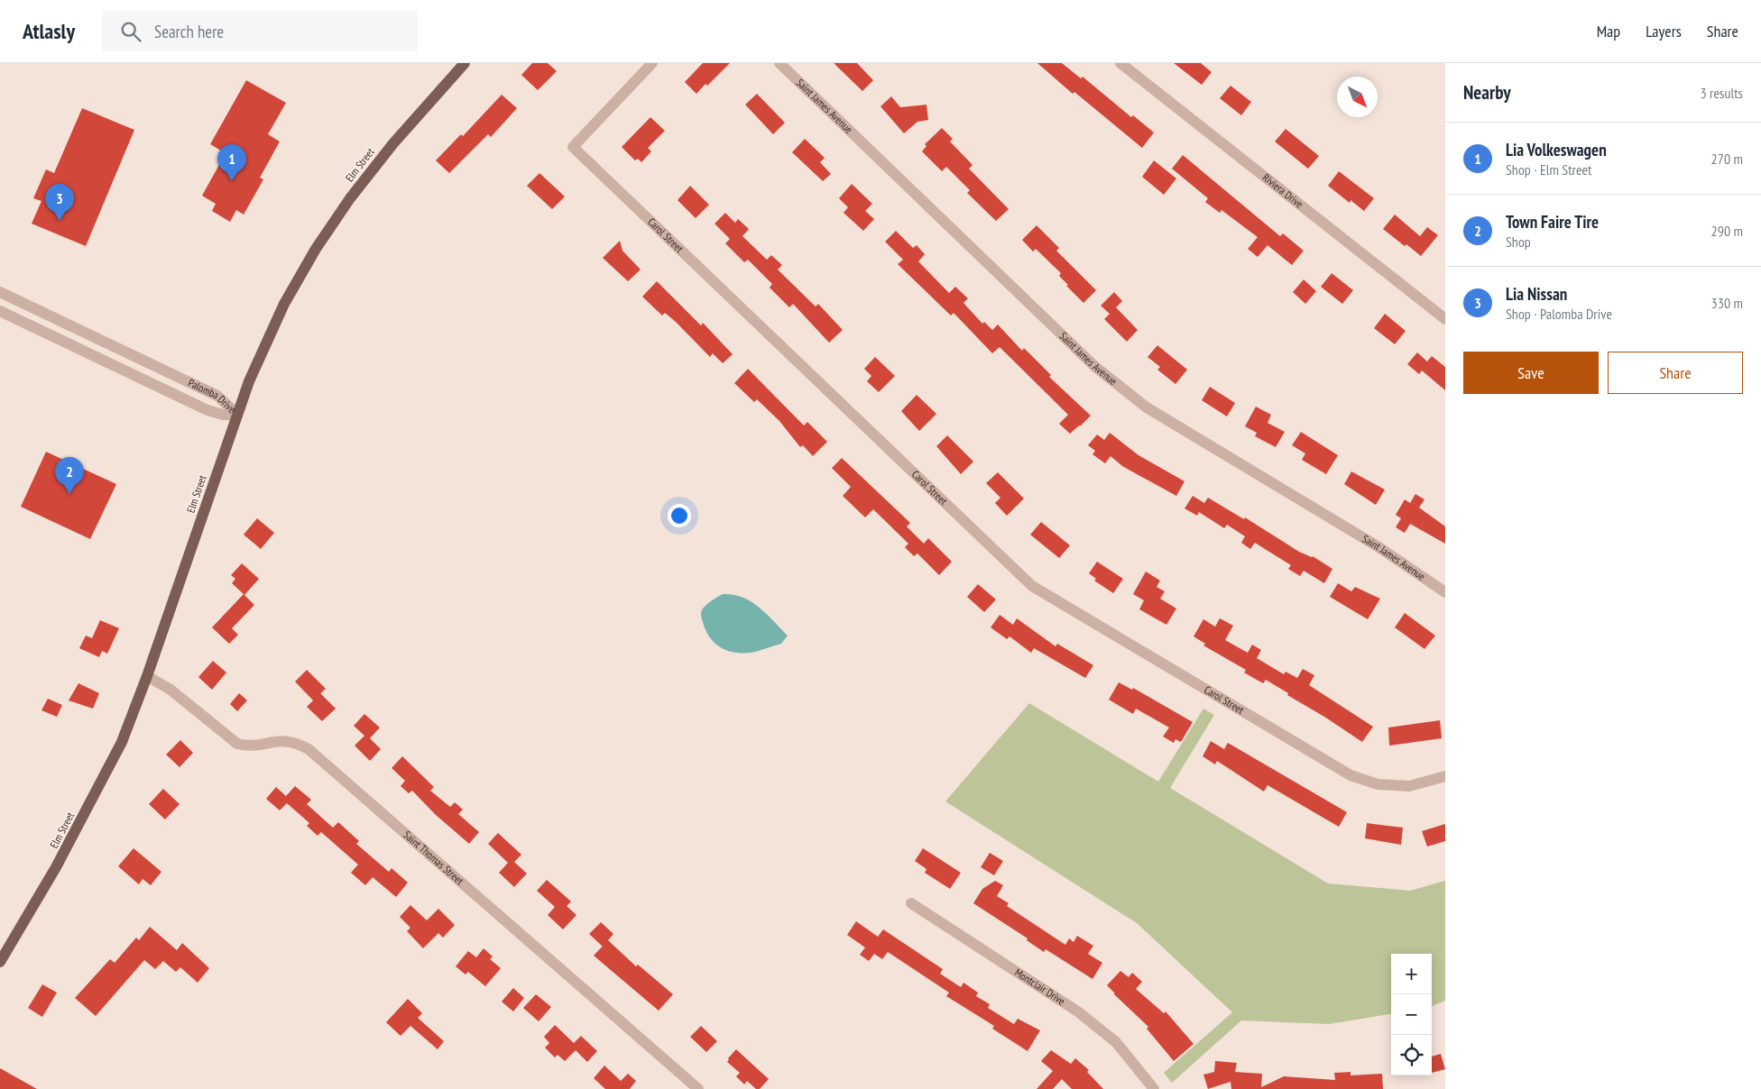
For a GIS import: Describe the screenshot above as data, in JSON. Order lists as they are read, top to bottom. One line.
{"streets":{"main road":["Elm Street"],"street":["Saint James Avenue","Riviera Drive","Carol Street","Palomba Drive","Saint Thomas Street","Montclair Drive"]},"crossings":[["Elm Street","Palomba Drive"],["Elm Street","Saint Thomas Street"]],"north":"bottom right","page":{"header":"Atlasly","search":"Search here","nav":["Map","Layers","Share"],"heading":["Nearby","3 results"],"list":[{"mark":"1","name":"Lia Volkeswagen","note":"Shop · Elm Street","value":"270 m"},{"mark":"2","name":"Town Faire Tire","note":"Shop","value":"290 m"},{"mark":"3","name":"Lia Nissan","note":"Shop · Palomba Drive","value":"330 m"}],"pins":["1","3","2"],"buttons":["Save","Share"],"map_buttons":["+","−"]}}
